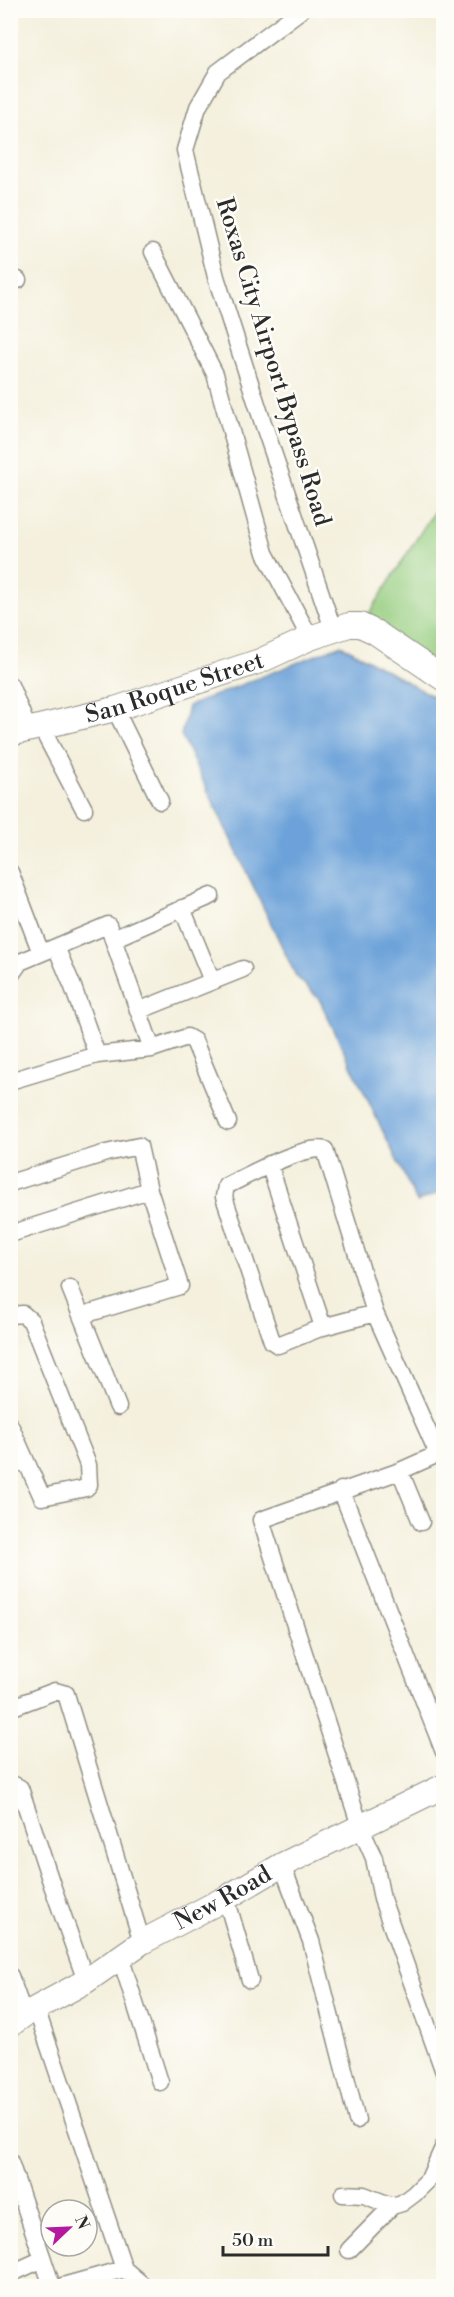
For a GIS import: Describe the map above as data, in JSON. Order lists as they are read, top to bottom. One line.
{"streets":{"street":["Roxas City Airport Bypass Road","San Roque Street","New Road"]},"crossings":[["Roxas City Airport Bypass Road","San Roque Street"]],"scale_bar":"50 m","north":"top right"}
